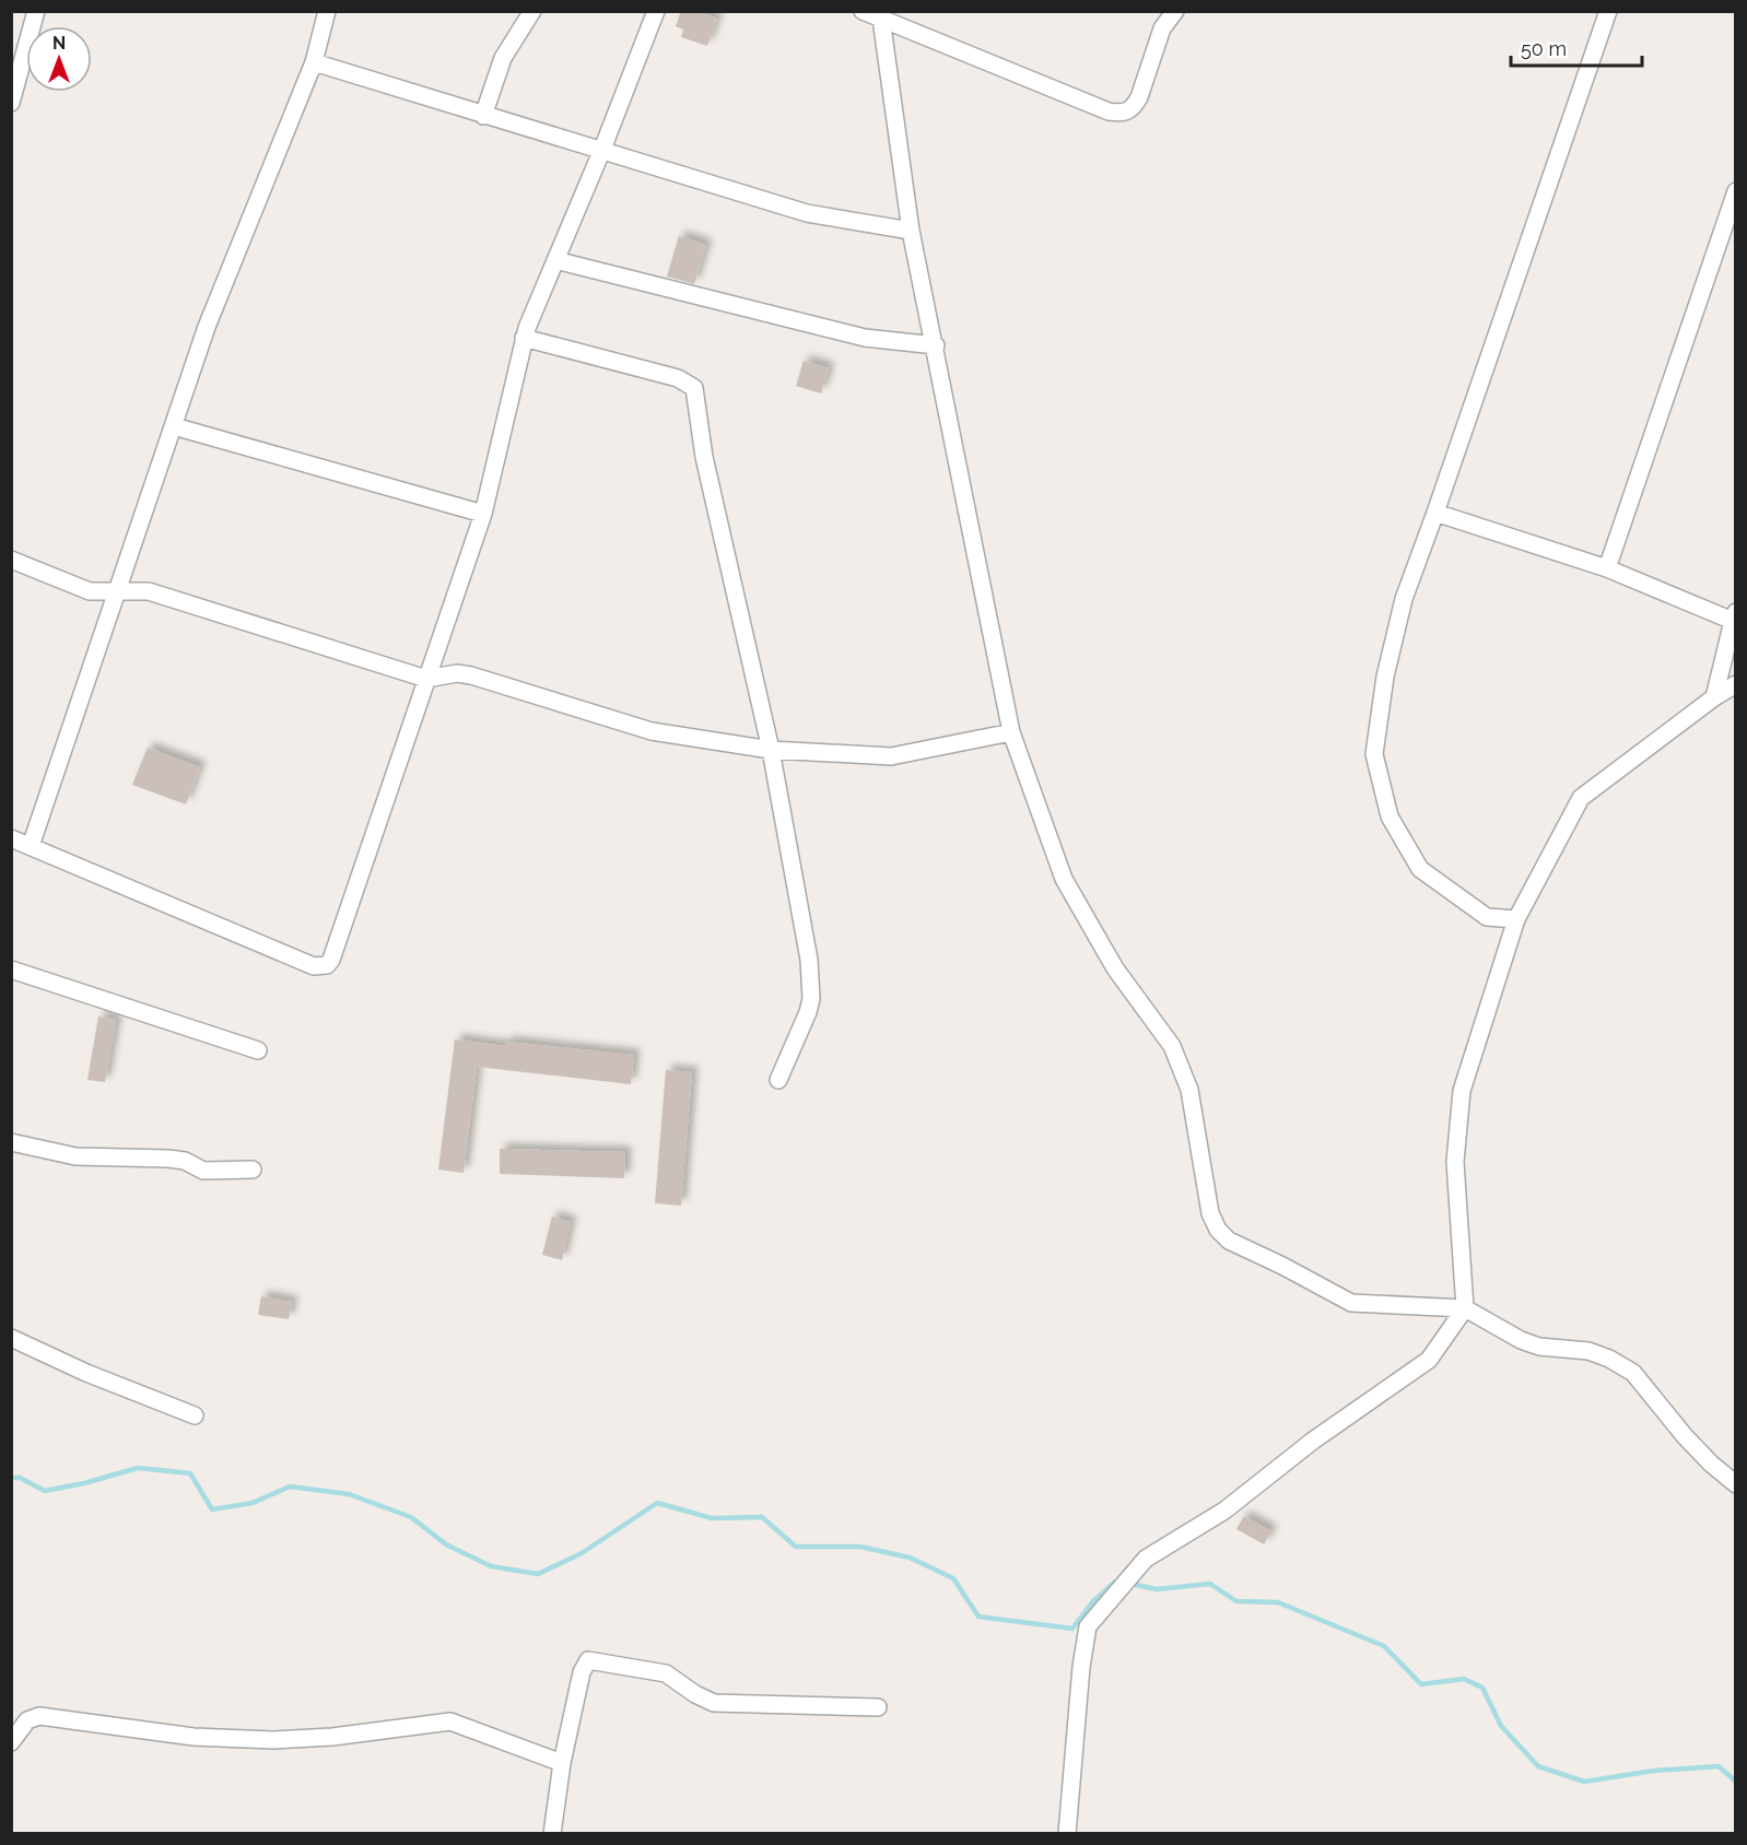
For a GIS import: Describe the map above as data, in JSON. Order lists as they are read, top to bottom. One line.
{"scale_bar":"50 m","north":"top"}
